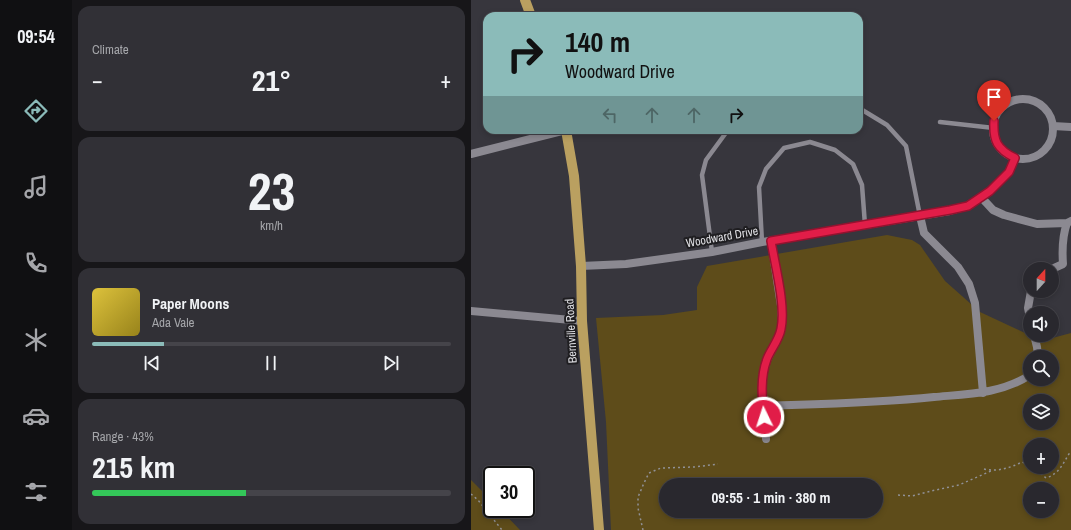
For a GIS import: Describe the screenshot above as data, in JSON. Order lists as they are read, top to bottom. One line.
{"streets":{"main road":["Bernville Road"],"street":["Woodward Drive"]},"crossings":[["Woodward Drive","Bernville Road"]],"north":"top","page":{"tabs":"09:54","tile":["Climate",["23","km/h"],["Range · 43%","215 km"]],"turn":["140 m","Woodward Drive"],"heat":["−","21°","+"],"map_buttons":["+","−"],"song":["Paper Moons","Ada Vale"],"limit":"30","trip":"09:55 · 1 min · 380 m"}}
